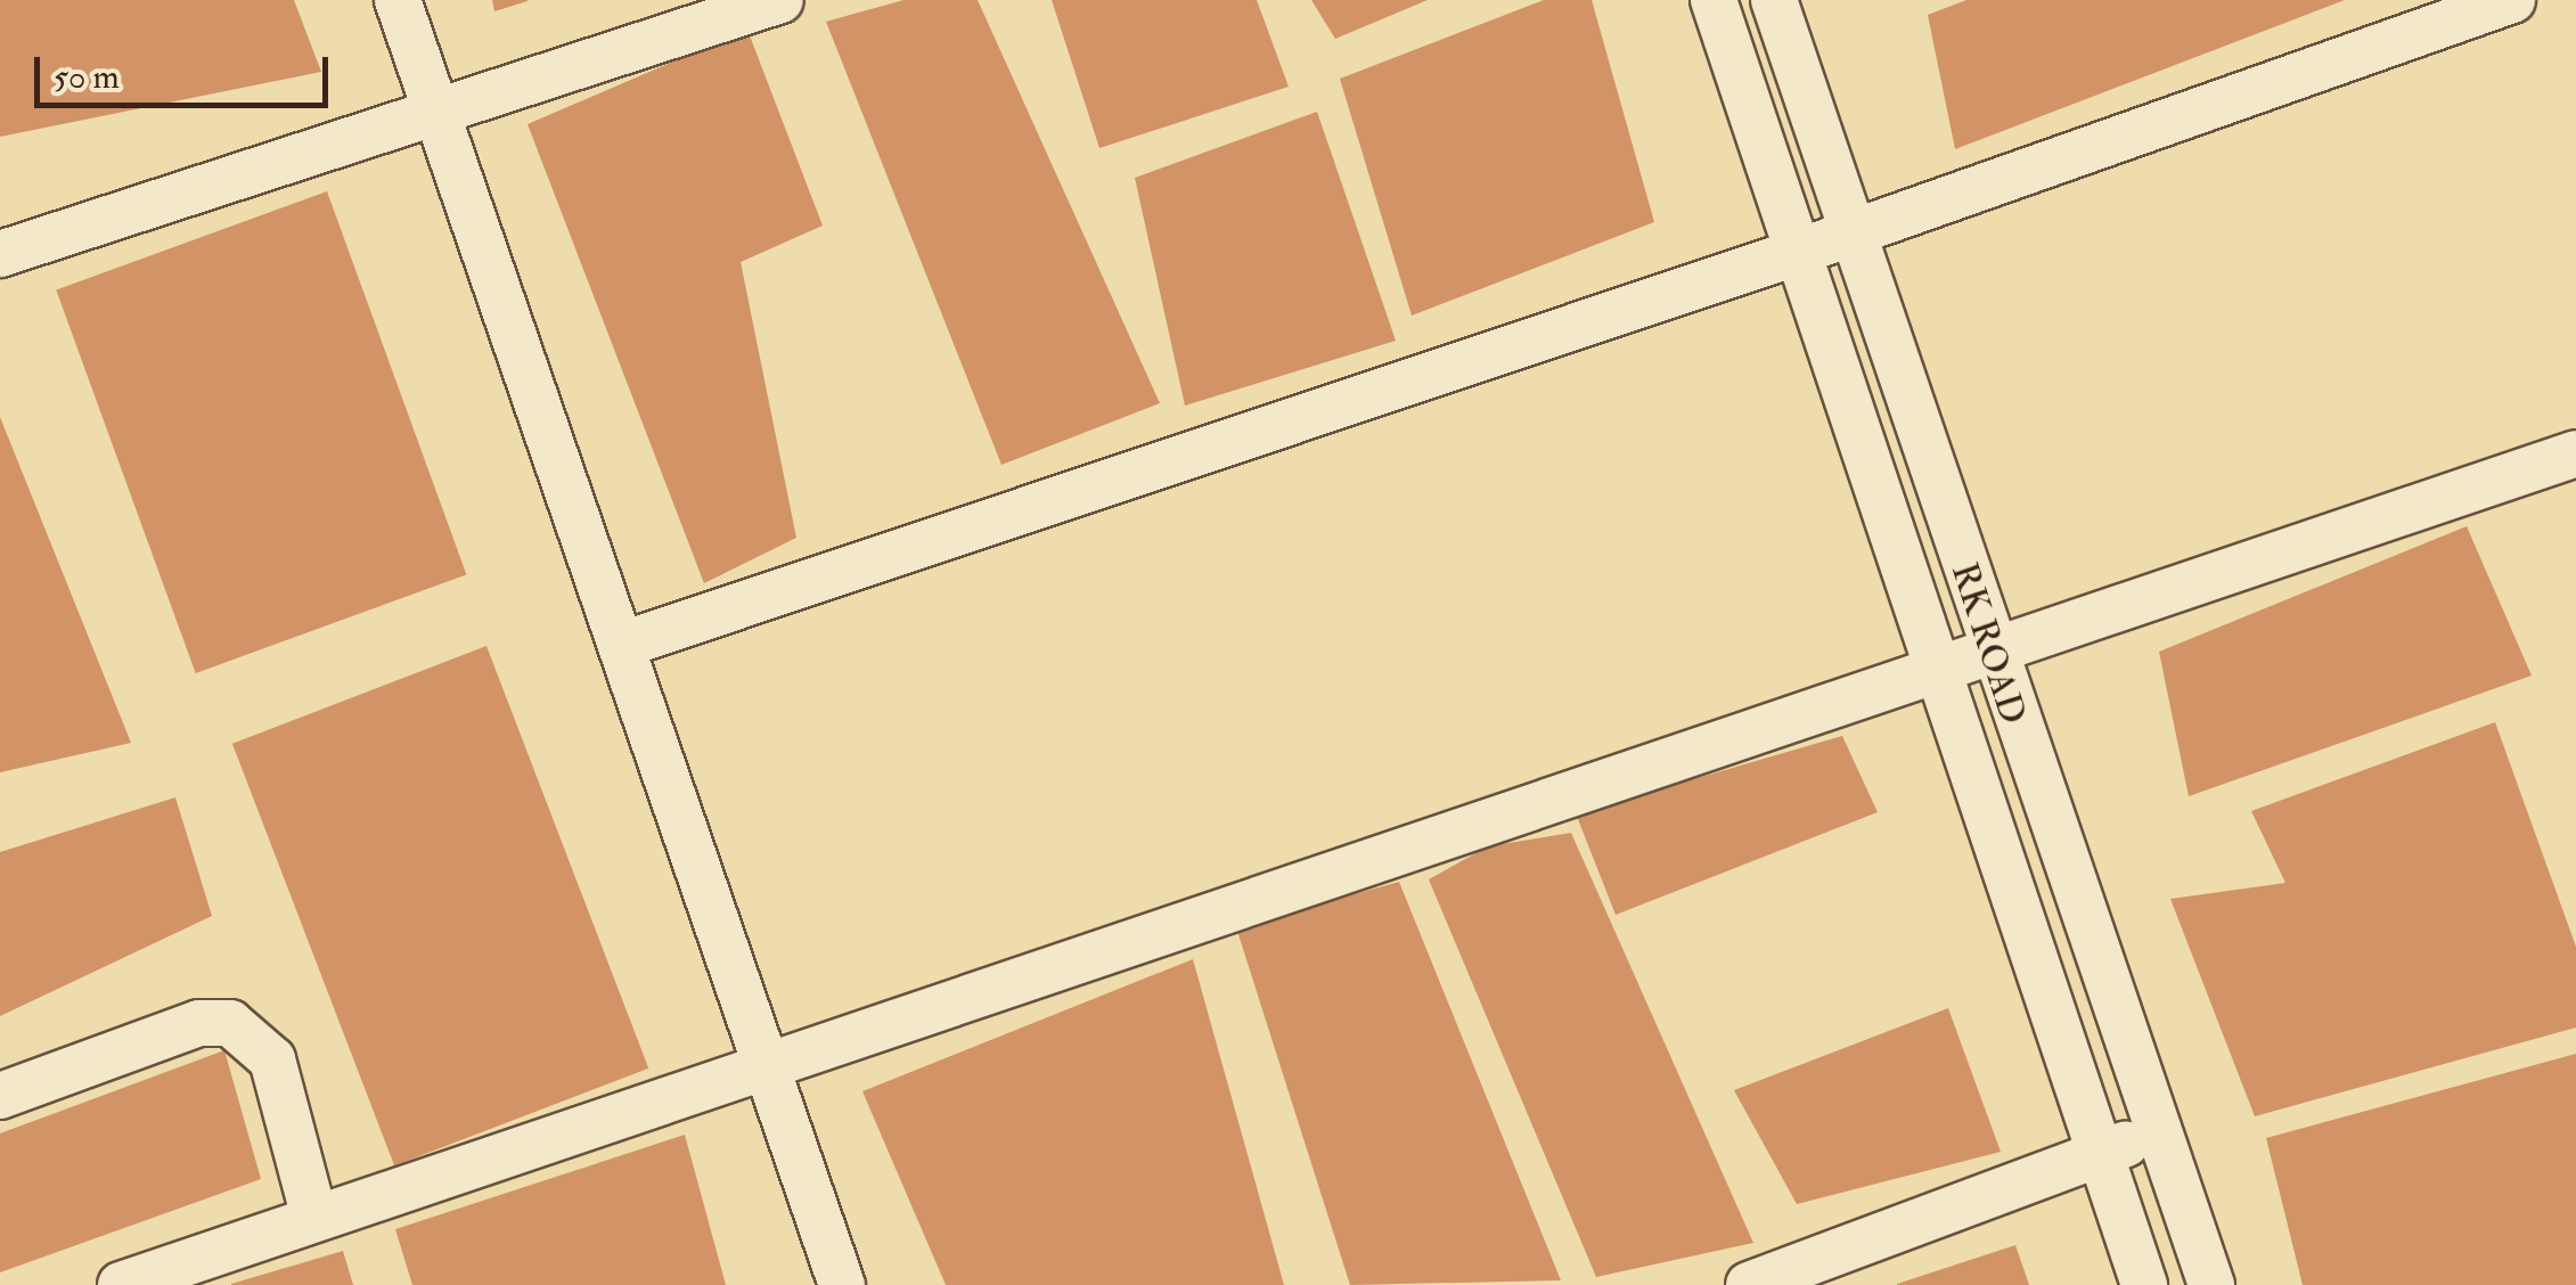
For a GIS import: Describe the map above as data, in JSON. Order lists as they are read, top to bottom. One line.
{"streets":{"street":["RK ROAD"]},"scale_bar":"50 m"}
